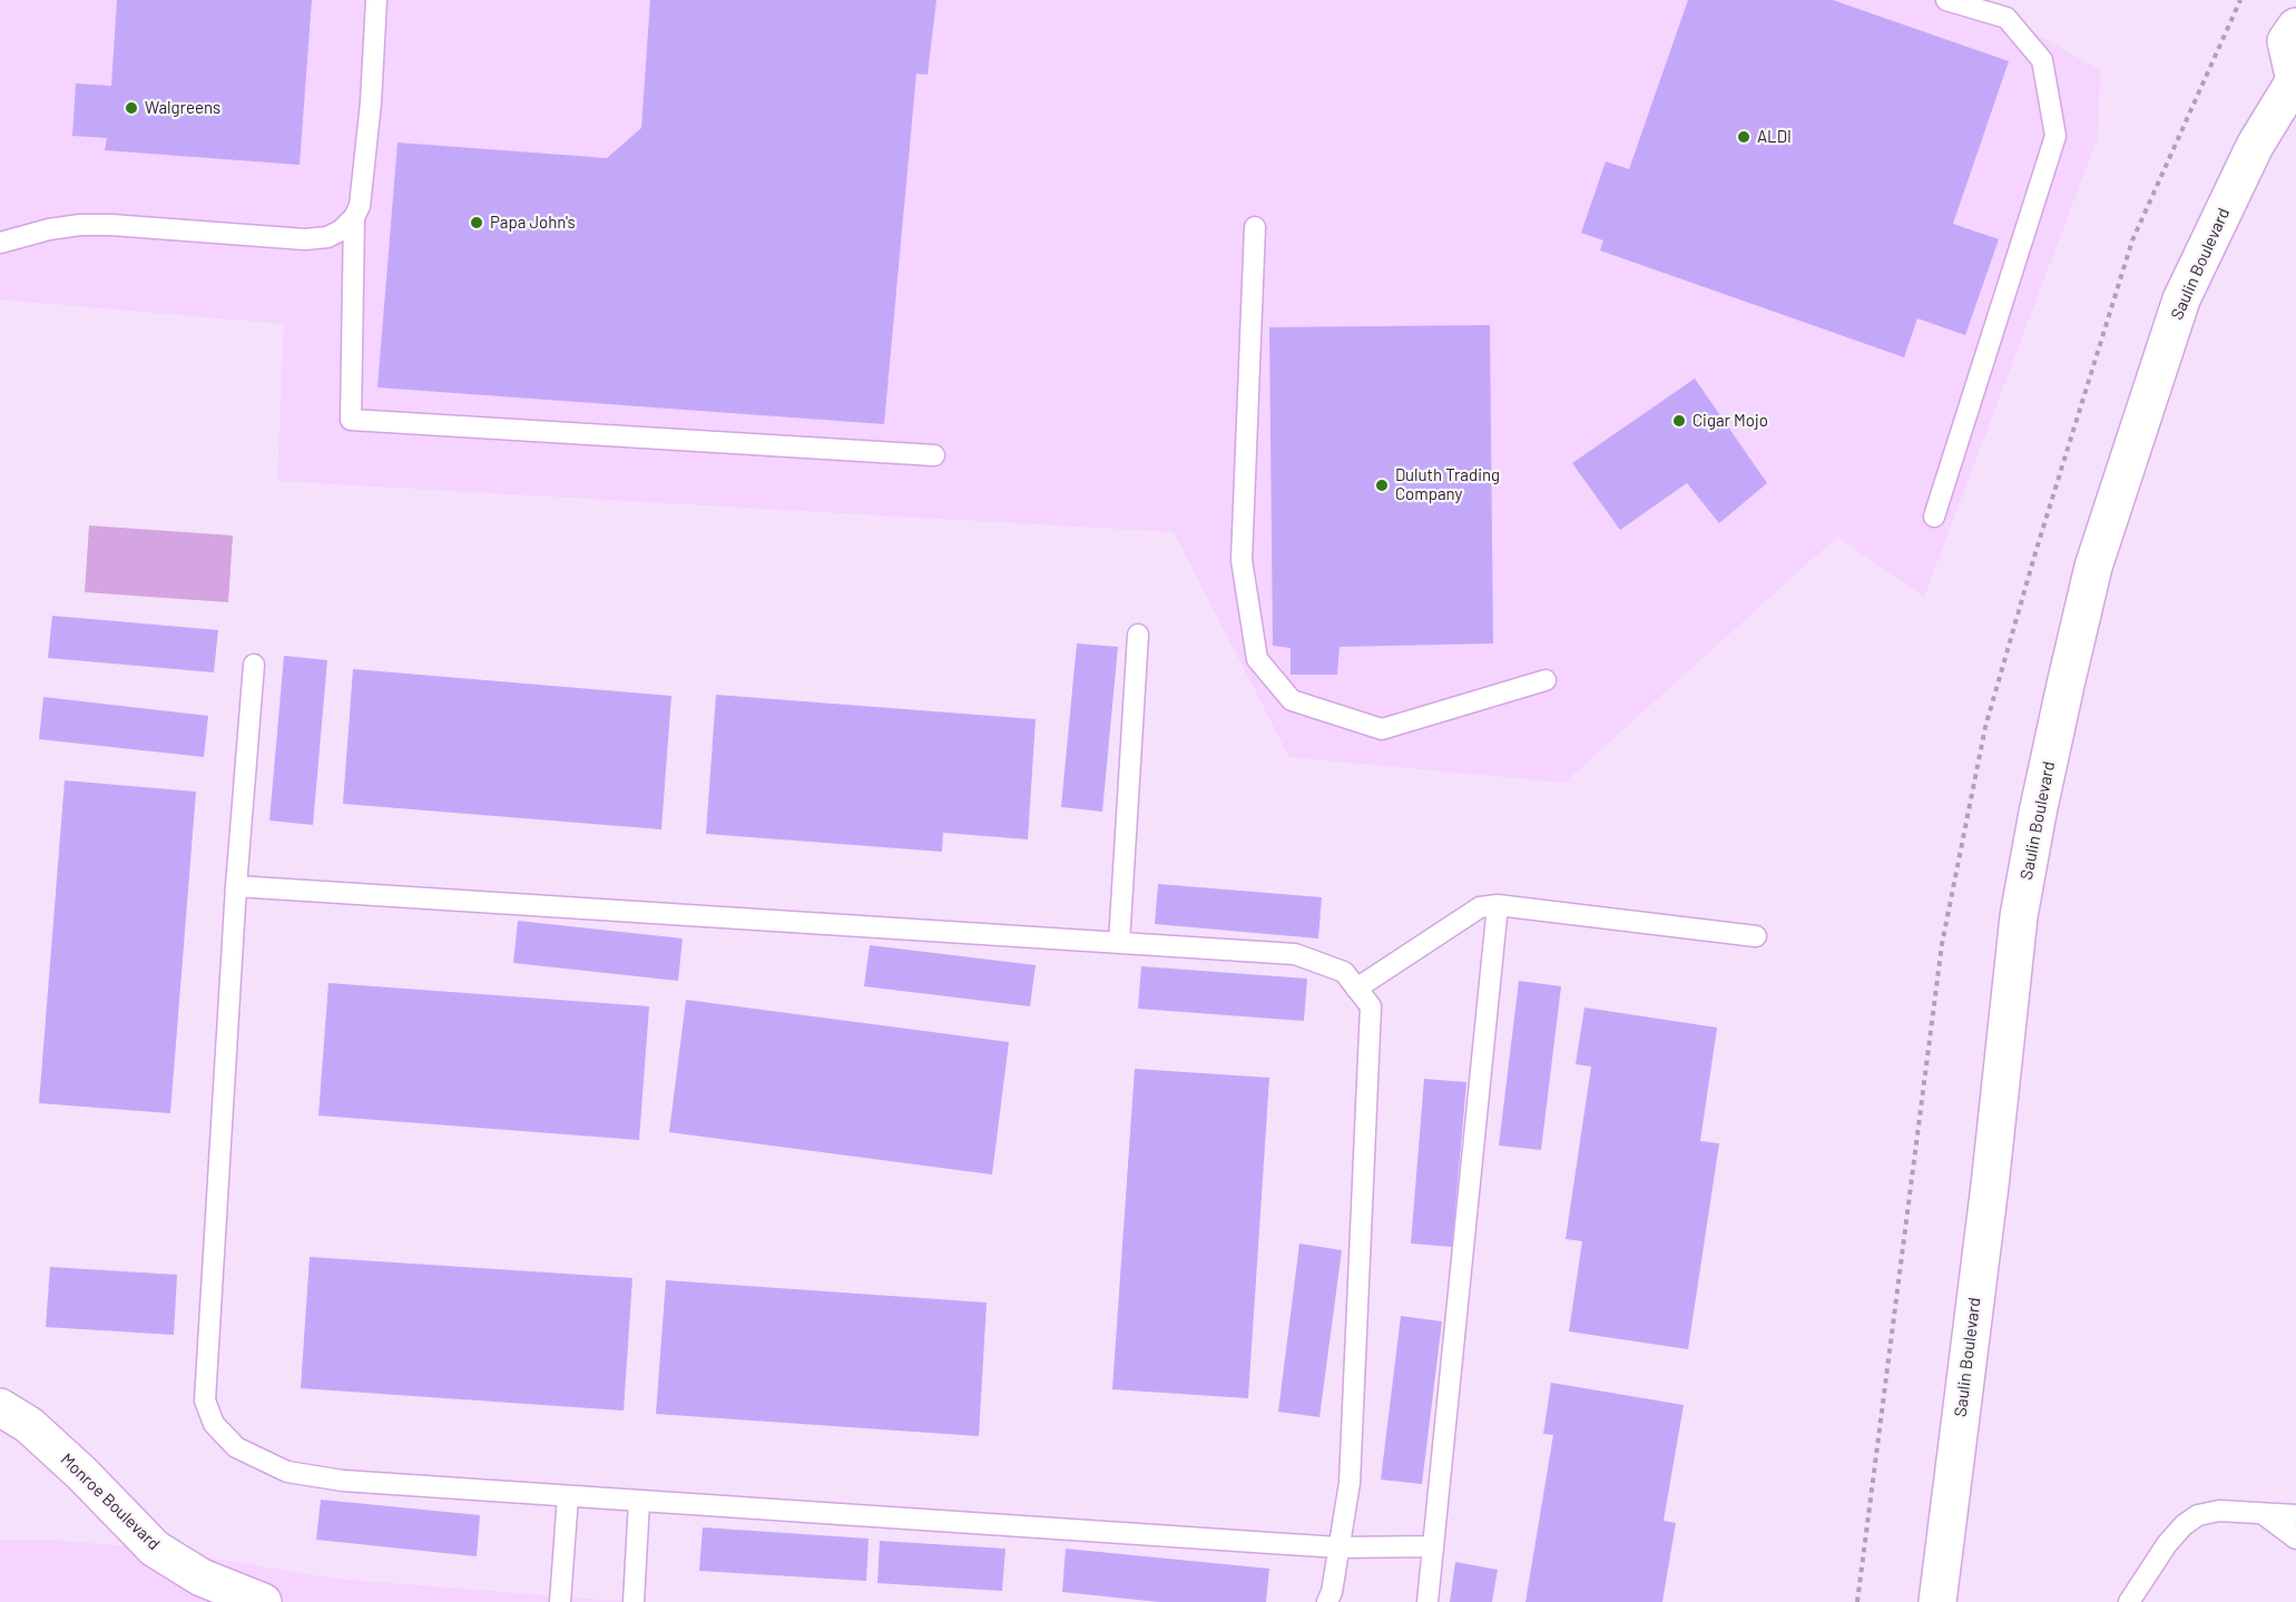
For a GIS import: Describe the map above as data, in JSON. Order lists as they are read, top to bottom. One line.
{"streets":{"street":["Saulin Boulevard","Monroe Boulevard"]},"places":["Walgreens","ALDI","Papa John's","Cigar Mojo","Duluth Trading Company"]}
